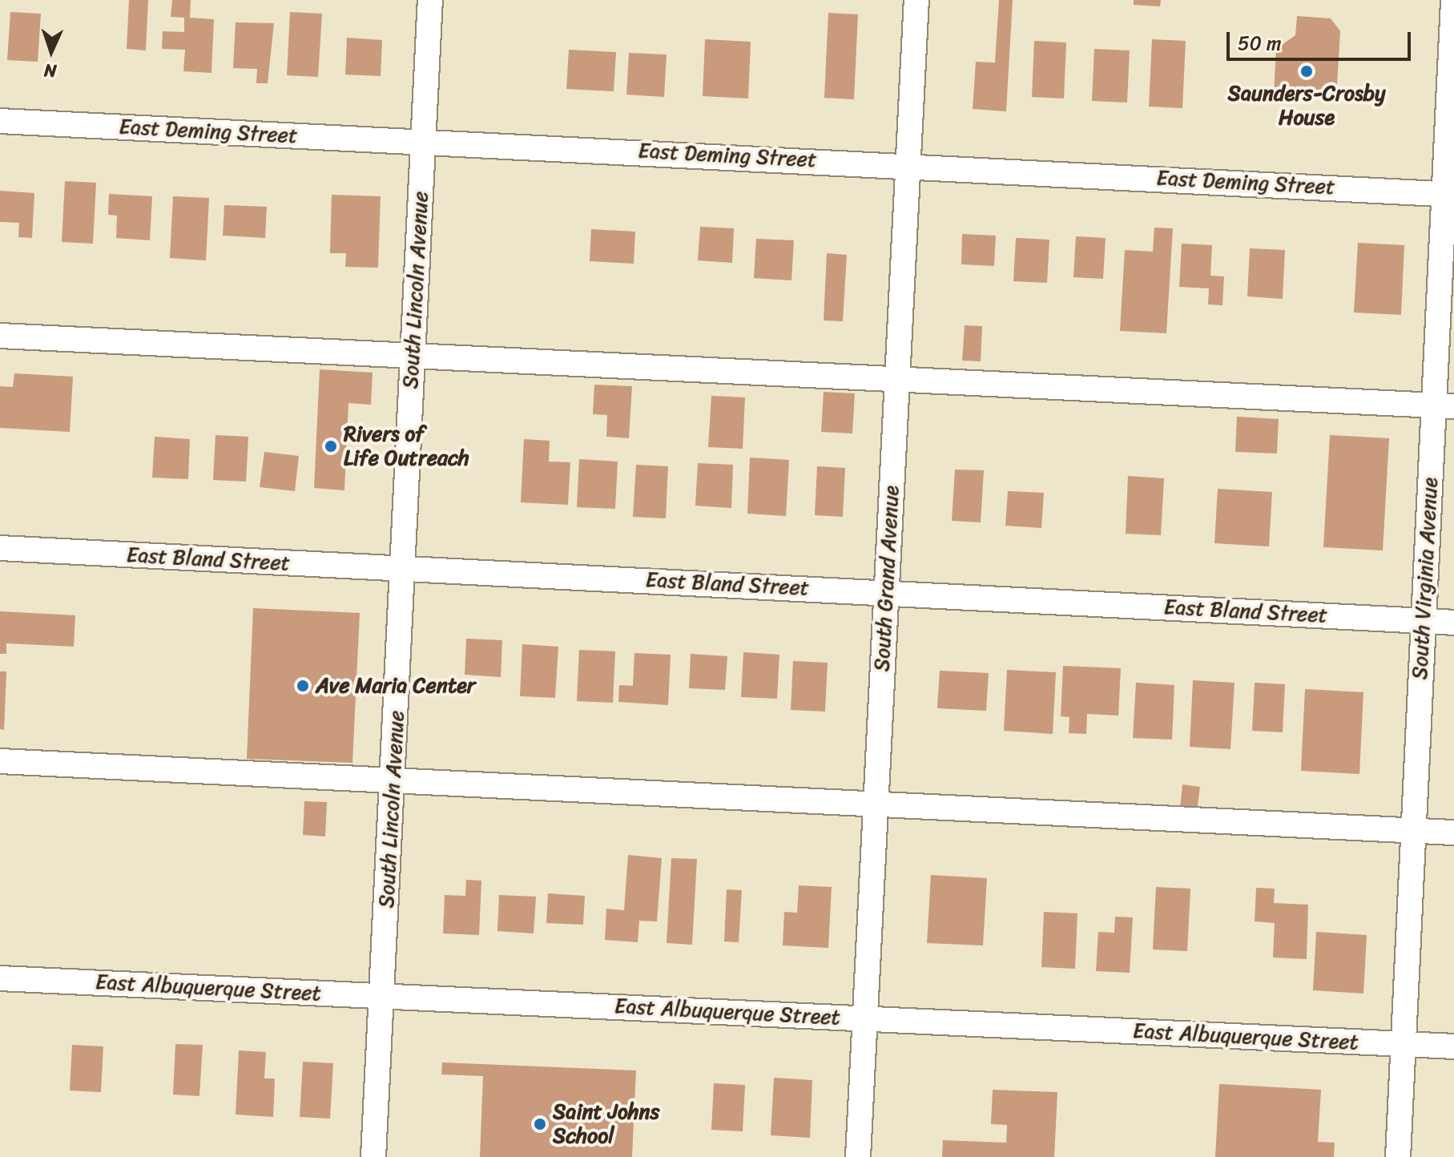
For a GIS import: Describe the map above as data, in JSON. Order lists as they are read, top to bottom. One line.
{"streets":{"street":["East Deming Street","South Lincoln Avenue","East Bland Street","South Grand Avenue","South Virginia Avenue","East Albuquerque Street"]},"crossings":[["East Deming Street","South Lincoln Avenue"],["East Deming Street","South Grand Avenue"],["East Deming Street","South Virginia Avenue"],["South Lincoln Avenue","East Bland Street"],["South Lincoln Avenue","East Albuquerque Street"],["East Bland Street","South Grand Avenue"],["East Bland Street","South Virginia Avenue"],["South Grand Avenue","East Albuquerque Street"],["South Virginia Avenue","East Albuquerque Street"]],"places":["Saunders-Crosby House","Rivers of Life Outreach","Ave Maria Center","Saint Johns School"],"scale_bar":"50 m","north":"bottom"}
